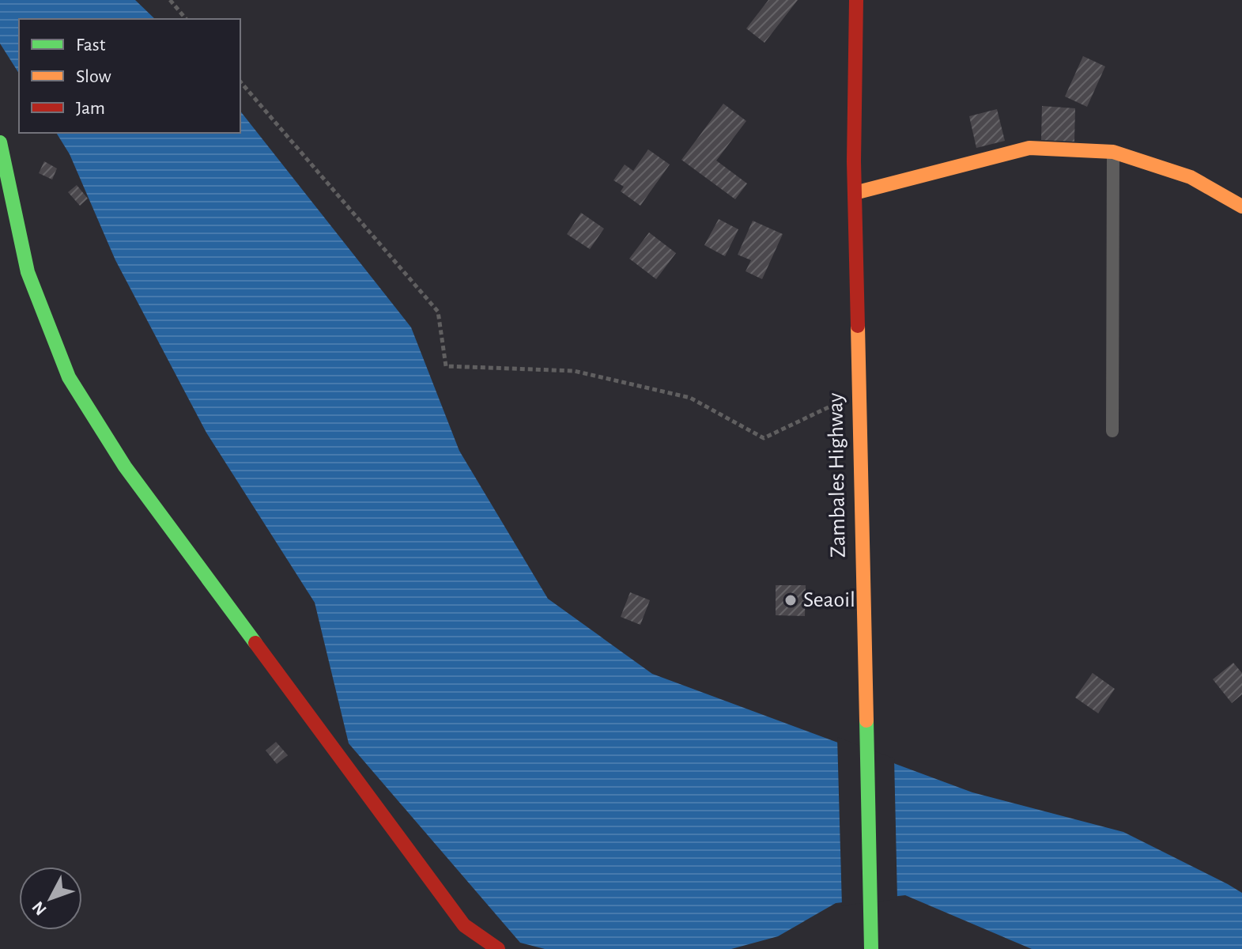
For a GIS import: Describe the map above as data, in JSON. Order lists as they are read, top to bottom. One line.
{"streets":{"street":["Zambales Highway"]},"places":["Seaoil"],"legend":["Fast","Slow","Jam"],"north":"bottom left"}
